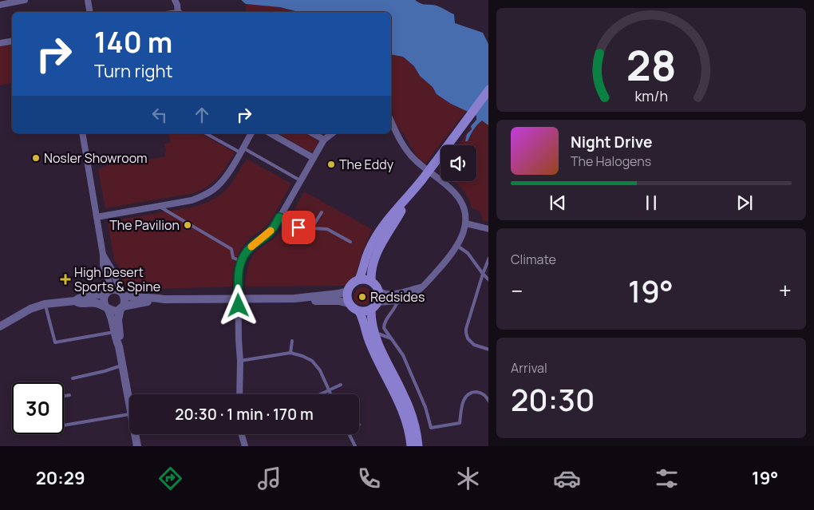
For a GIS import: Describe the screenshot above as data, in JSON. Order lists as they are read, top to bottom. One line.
{"places":{"other":["Nosler Showroom","The Eddy","The Pavilion","Redsides"],"health":["High Desert Sports & Spine"]},"page":{"turn":["140 m","Turn right"],"song":["Night Drive","The Halogens"],"tile":["Climate",["Arrival","20:30"]],"heat":["−","19°","+"],"limit":"30","trip":"20:30 · 1 min · 170 m","tabs":["20:29","19°"],"gauge":["28","km/h"]}}
